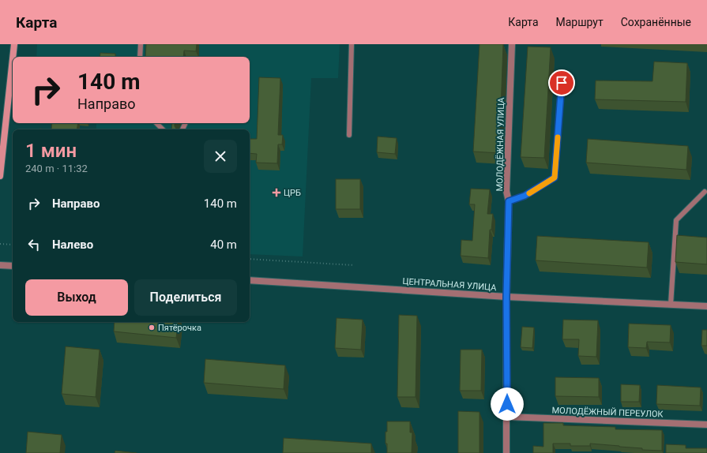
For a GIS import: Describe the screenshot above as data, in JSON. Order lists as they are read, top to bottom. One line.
{"streets":{"street":["МОЛОДЁЖНАЯ УЛИЦА","ЦЕНТРАЛЬНАЯ УЛИЦА","МОЛОДЁЖНЫЙ ПЕРЕУЛОК"]},"crossings":[["МОЛОДЁЖНАЯ УЛИЦА","ЦЕНТРАЛЬНАЯ УЛИЦА"],["МОЛОДЁЖНАЯ УЛИЦА","МОЛОДЁЖНЫЙ ПЕРЕУЛОК"]],"places":{"health":["ЦРБ"],"other":["Пятёрочка"]},"page":{"header":"Карта","nav":["Карта","Маршрут","Сохранённые"],"turn":["140 m","Направо"],"heading":["1 мин","240 m · 11:32"],"list":[{"name":"Направо","value":"140 m"},{"name":"Налево","value":"40 m"}],"buttons":["Выход","Поделиться"]}}
